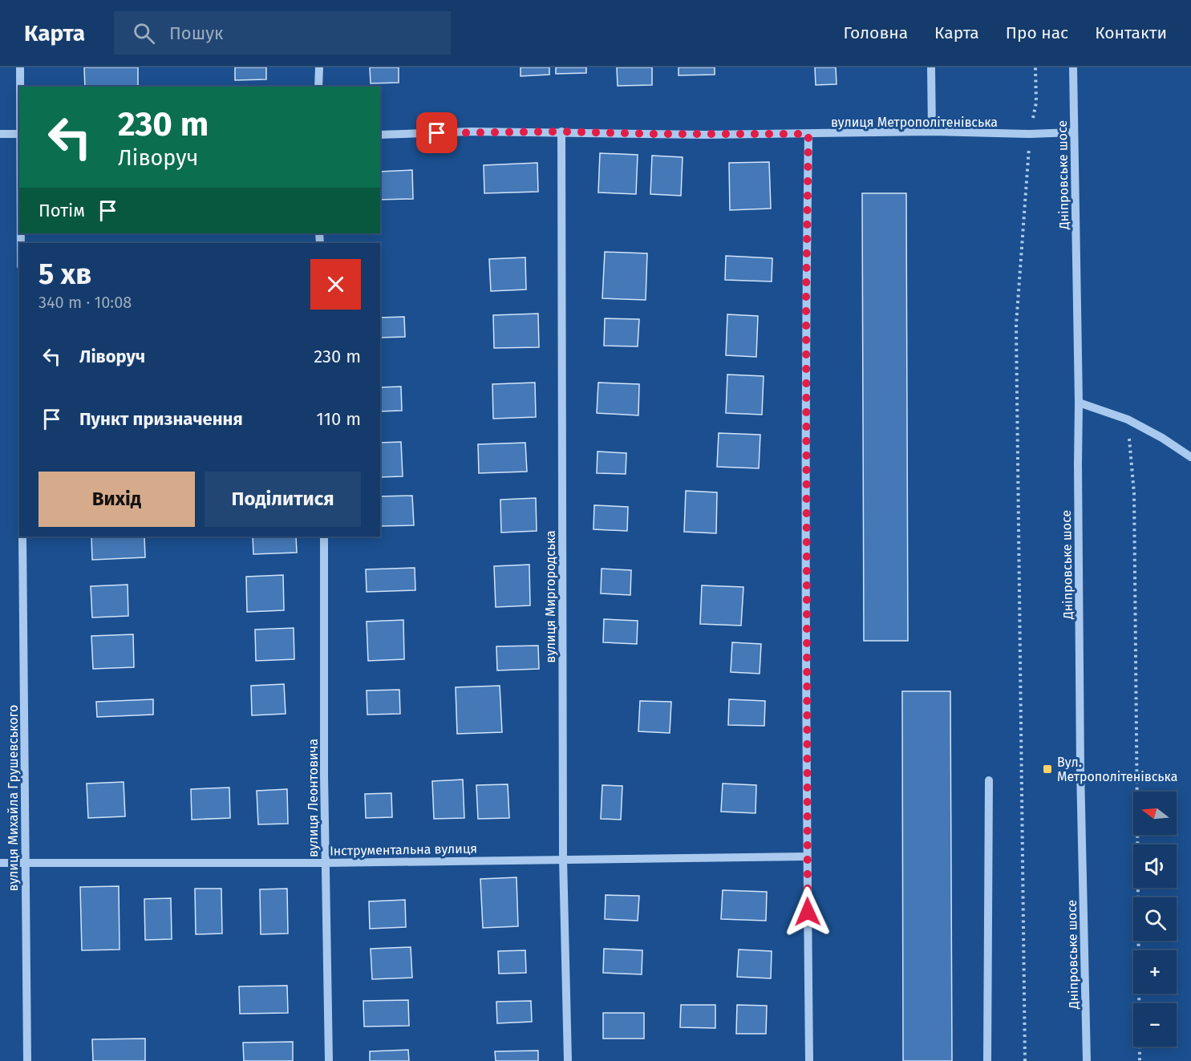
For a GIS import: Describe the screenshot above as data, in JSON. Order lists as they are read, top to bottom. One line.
{"streets":{"street":["вулиця Метрополітенівська","Дніпровське шосе","вулиця Миргородська","вулиця Михайла Грушевського","вулиця Леонтовича","Інструментальна вулиця"]},"crossings":[["вулиця Метрополітенівська","Дніпровське шосе"],["вулиця Метрополітенівська","вулиця Миргородська"],["вулиця Миргородська","Інструментальна вулиця"],["вулиця Михайла Грушевського","Інструментальна вулиця"],["вулиця Леонтовича","Інструментальна вулиця"]],"places":{"transit":["Вул. Метрополітенівська"]},"north":"left","page":{"header":"Карта","search":"Пошук","nav":["Головна","Карта","Про нас","Контакти"],"turn":["230 m","Ліворуч"],"then":"Потім","heading":["5 хв","340 m · 10:08"],"list":[{"name":"Ліворуч","value":"230 m"},{"name":"Пункт призначення","value":"110 m"}],"buttons":["Вихід","Поділитися"],"map_buttons":["+","−"]}}
